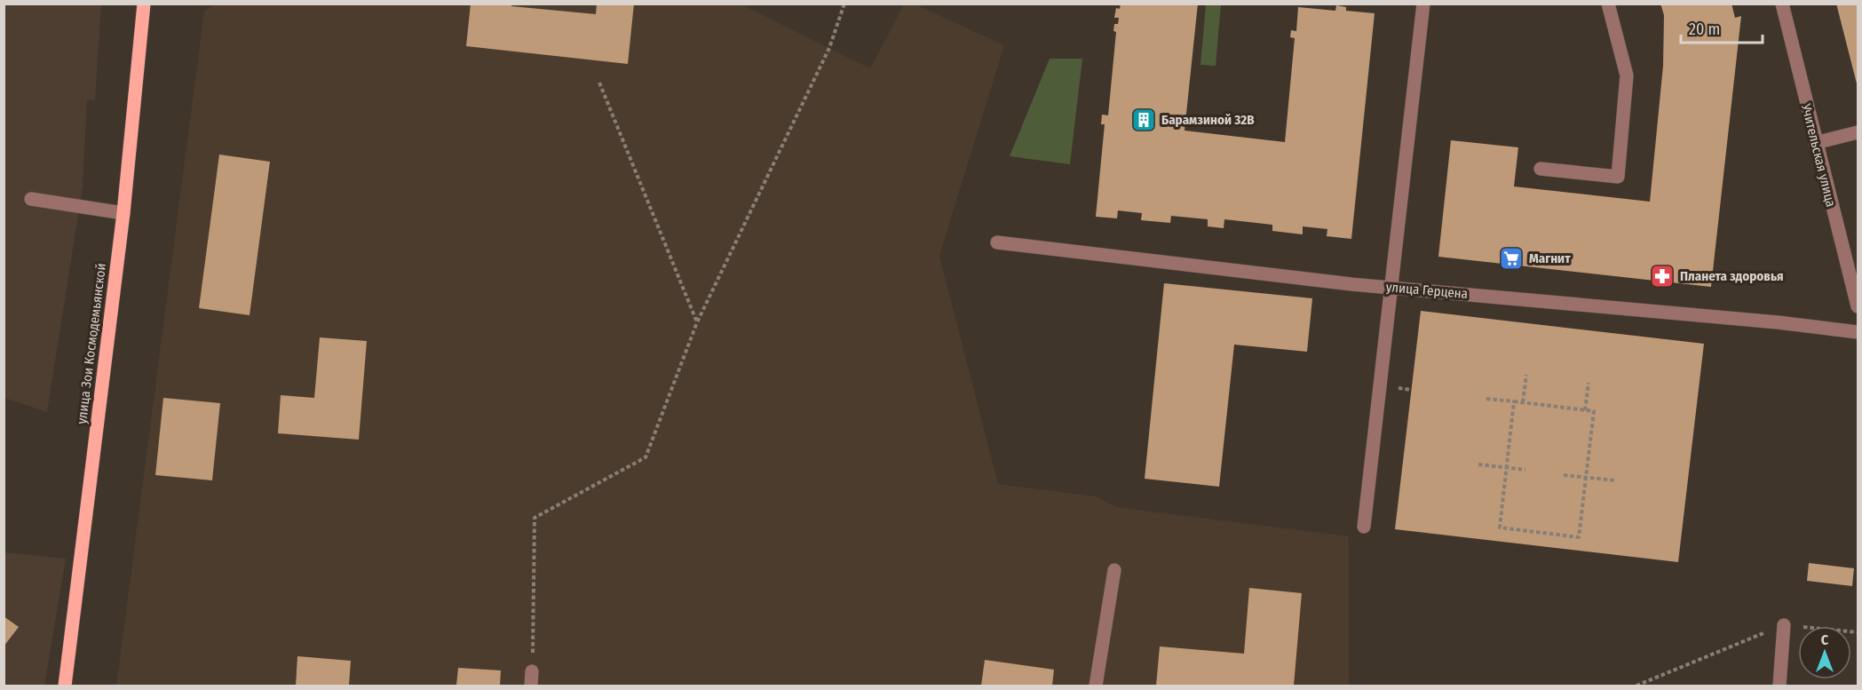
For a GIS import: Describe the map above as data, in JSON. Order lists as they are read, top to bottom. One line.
{"streets":{"main road":["улица Зои Космодемьянской"],"street":["Учительская улица","улица Герцена"]},"places":{"building":["Барамзиной 32В"],"supermarket":["Магнит"],"pharmacy":["Планета здоровья"]},"scale_bar":"20 m","north":"top"}
